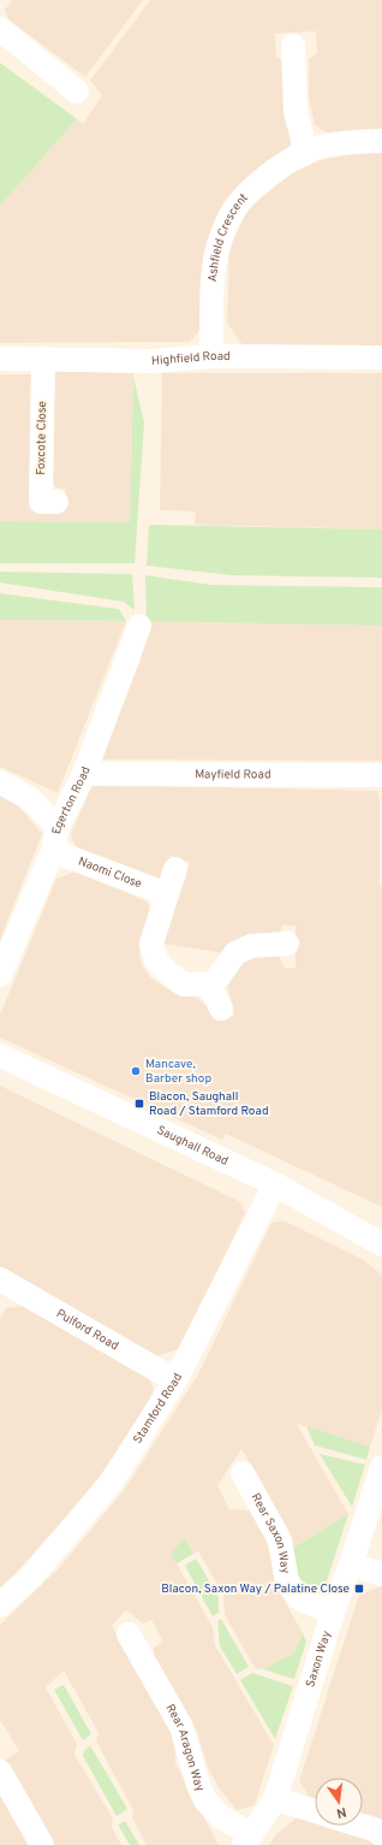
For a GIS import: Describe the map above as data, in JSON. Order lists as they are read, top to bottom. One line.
{"streets":{"street":["Ashfield Crescent","Highfield Road","Foxcote Close","Mayfield Road","Egerton Road","Naomi Close","Saughall Road","Pulford Road","Stamford Road","Rear Saxon Way","Saxon Way","Rear Aragon Way"]},"crossings":[["Ashfield Crescent","Highfield Road"],["Highfield Road","Foxcote Close"],["Mayfield Road","Egerton Road"],["Egerton Road","Naomi Close"],["Saughall Road","Stamford Road"],["Pulford Road","Stamford Road"],["Rear Saxon Way","Saxon Way"],["Saxon Way","Rear Aragon Way"]],"places":{"other":["Mancave, Barber shop"],"transit":["Blacon, Saughall Road / Stamford Road","Blacon, Saxon Way / Palatine Close"]},"north":"bottom"}
